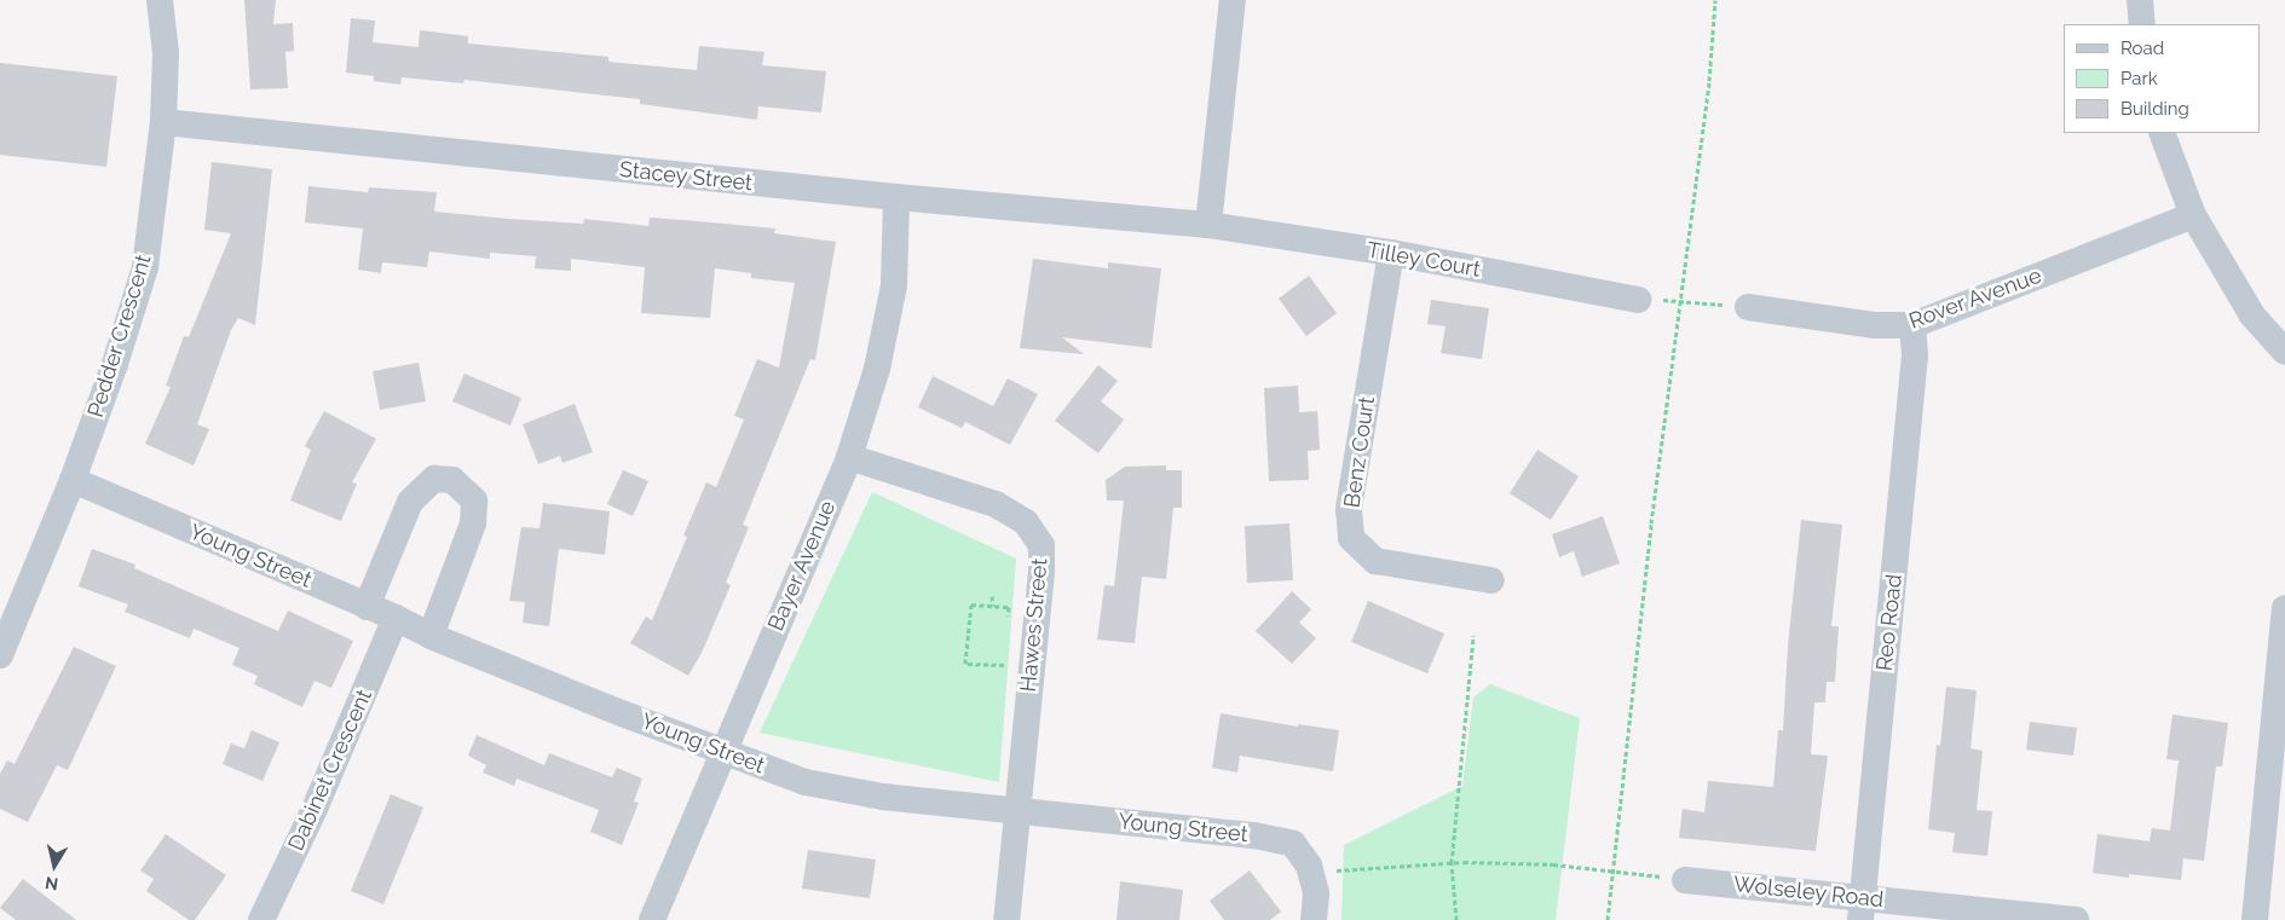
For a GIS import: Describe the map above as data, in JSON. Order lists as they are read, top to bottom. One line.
{"streets":{"street":["Stacey Street","Tilley Court","Rover Avenue","Pedder Crescent","Benz Court","Young Street","Bayer Avenue","Reo Road","Hawes Street","Dabinet Crescent","Wolseley Road"]},"crossings":[["Stacey Street","Tilley Court"],["Stacey Street","Pedder Crescent"],["Stacey Street","Bayer Avenue"],["Tilley Court","Benz Court"],["Rover Avenue","Reo Road"],["Pedder Crescent","Young Street"],["Young Street","Bayer Avenue"],["Young Street","Hawes Street"],["Young Street","Dabinet Crescent"],["Bayer Avenue","Hawes Street"],["Reo Road","Wolseley Road"]],"legend":["Road","Park","Building"],"north":"bottom"}
